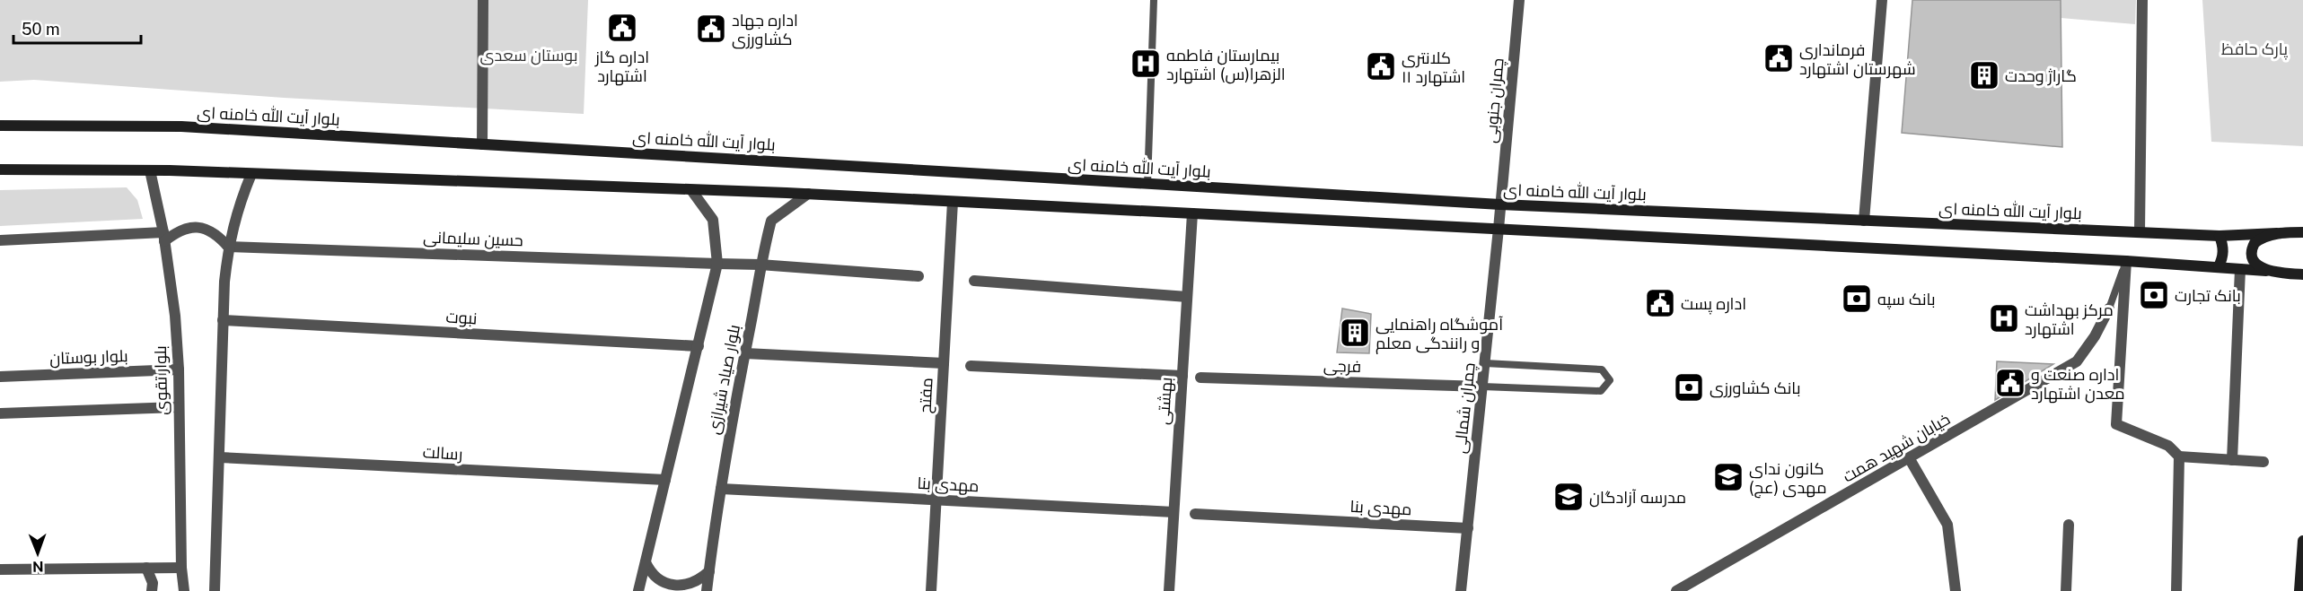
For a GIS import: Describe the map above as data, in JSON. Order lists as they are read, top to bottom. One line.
{"streets":{"main road":["بلوار آیت الله خامنه ای"],"street":["چمران جنوبی","حسین سلیمانی","نبوت","بلوار بوستان","فرجی","بلوار صیاد شیرازی","بلوار تقوی","مفتح","بهشتی","چمران شمالی","خیابان شهید همت","رسالت","مهدی بنا"]},"crossings":[["چمران جنوبی","بلوار آیت الله خامنه ای"],["چمران جنوبی","چمران شمالی"],["حسین سلیمانی","بلوار صیاد شیرازی"],["نبوت","بلوار صیاد شیرازی"],["بلوار بوستان","بلوار تقوی"],["فرجی","چمران شمالی"],["بلوار صیاد شیرازی","رسالت"],["بلوار صیاد شیرازی","مهدی بنا"],["مفتح","مهدی بنا"],["بهشتی","مهدی بنا"],["چمران شمالی","مهدی بنا"]],"parks":["پارک حافظ","بوستان سعدی"],"places":{"public building":["اداره گاز اشتهارد","اداره جهاد کشاورزی","فرمانداری شهرستان اشتهارد","کلانتری ۱۱ اشتهارد","اداره پست","اداره صنعت و معدن اشتهارد"],"hospital":["بیمارستان فاطمه الزهرا(س) اشتهارد","مرکز بهداشت اشتهارد"],"building":["گاراژ وحدت","آموشگاه راهنمایی و رانندگی معلم"],"bank":["بانک تجارت","بانک سپه","بانک کشاورزی"],"school or university":["کانون ندای مهدی (عج)","مدرسه آزادگان"]},"scale_bar":"50 m","north":"bottom"}
